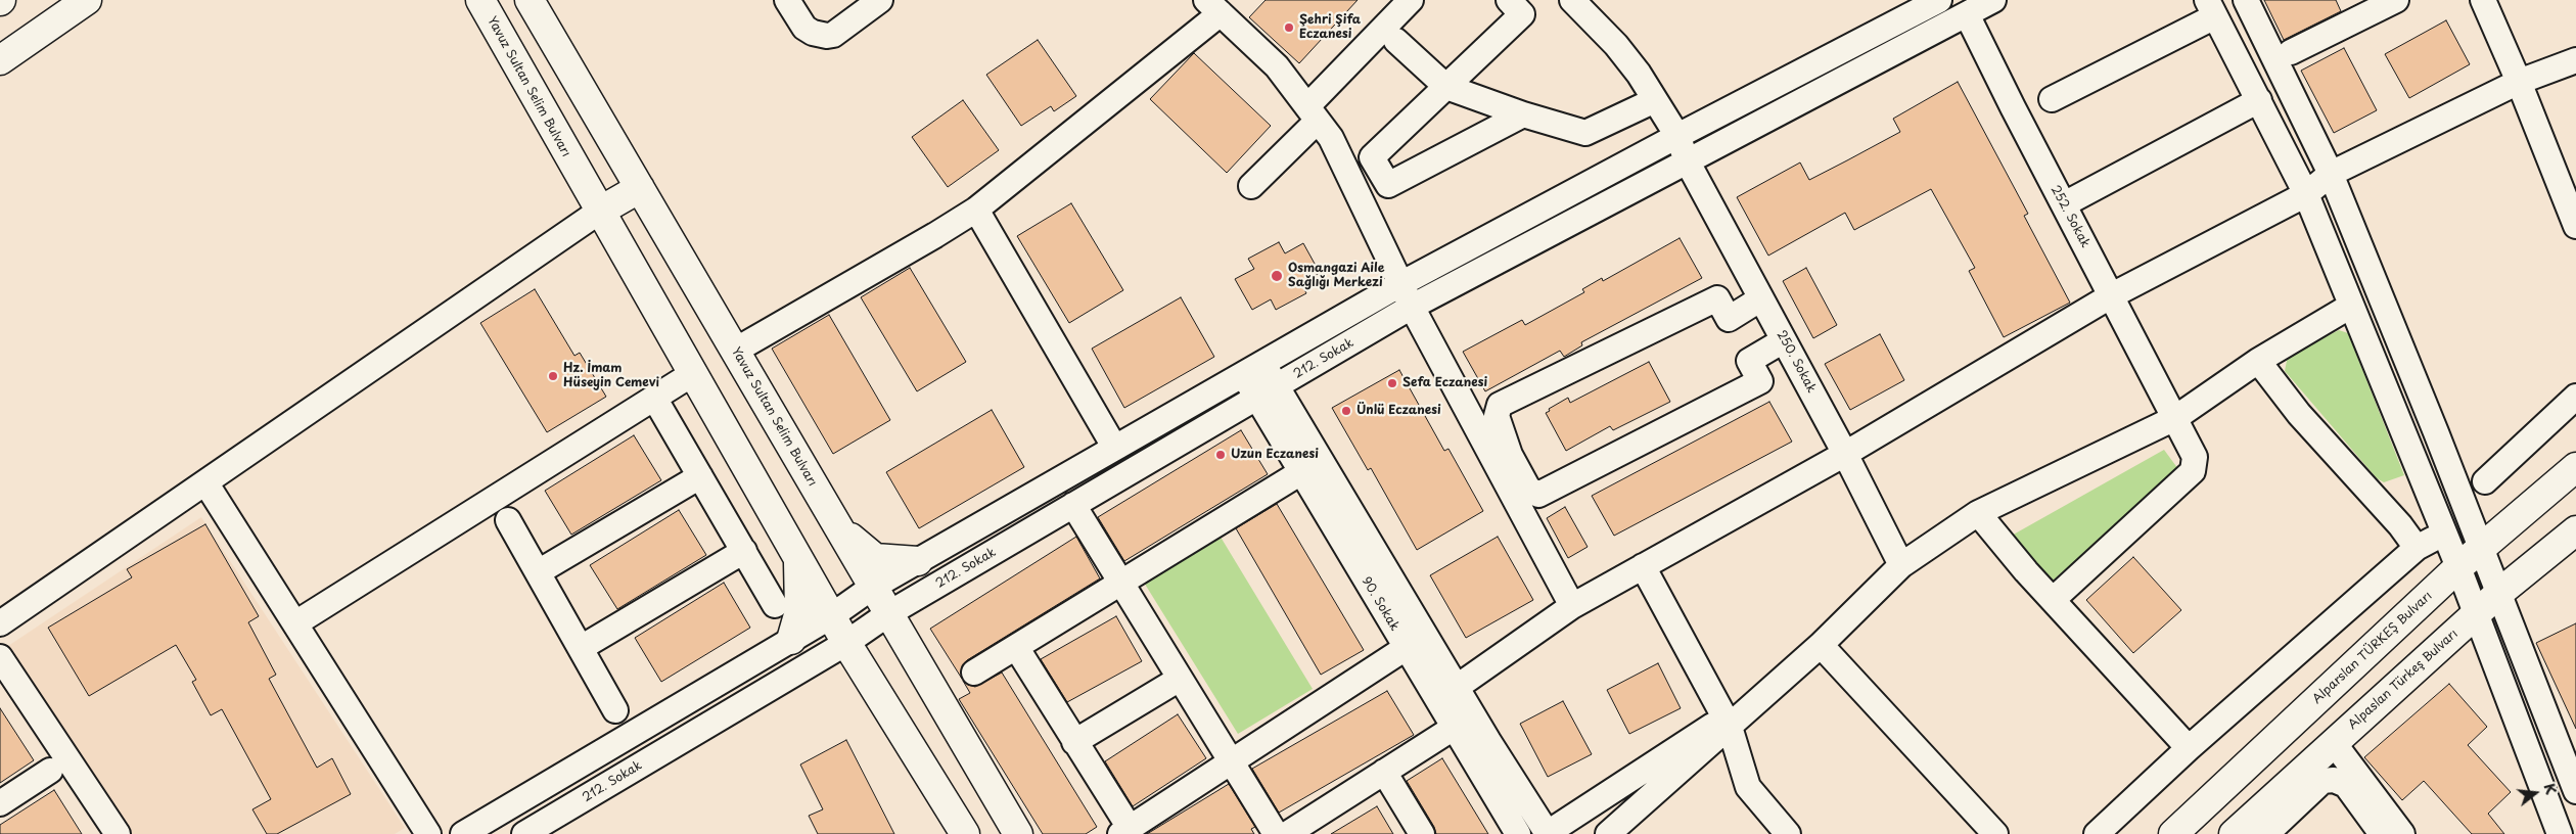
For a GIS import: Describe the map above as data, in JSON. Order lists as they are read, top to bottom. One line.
{"streets":{"main road":["Yavuz Sultan Selim Bulvarı","Alparslan TÜRKEŞ Bulvarı","Alpaslan Türkeş Bulvarı"],"street":["252. Sokak","212. Sokak","250. Sokak","90. Sokak"]},"crossings":[["Yavuz Sultan Selim Bulvarı","212. Sokak"],["252. Sokak","212. Sokak"],["212. Sokak","250. Sokak"],["212. Sokak","90. Sokak"]],"places":["Şehri Şifa Eczanesi","Osmangazi Aile Sağlığı Merkezi","Hz. İmam Hüseyin Cemevi","Sefa Eczanesi","Ünlü Eczanesi","Uzun Eczanesi"],"north":"right"}
